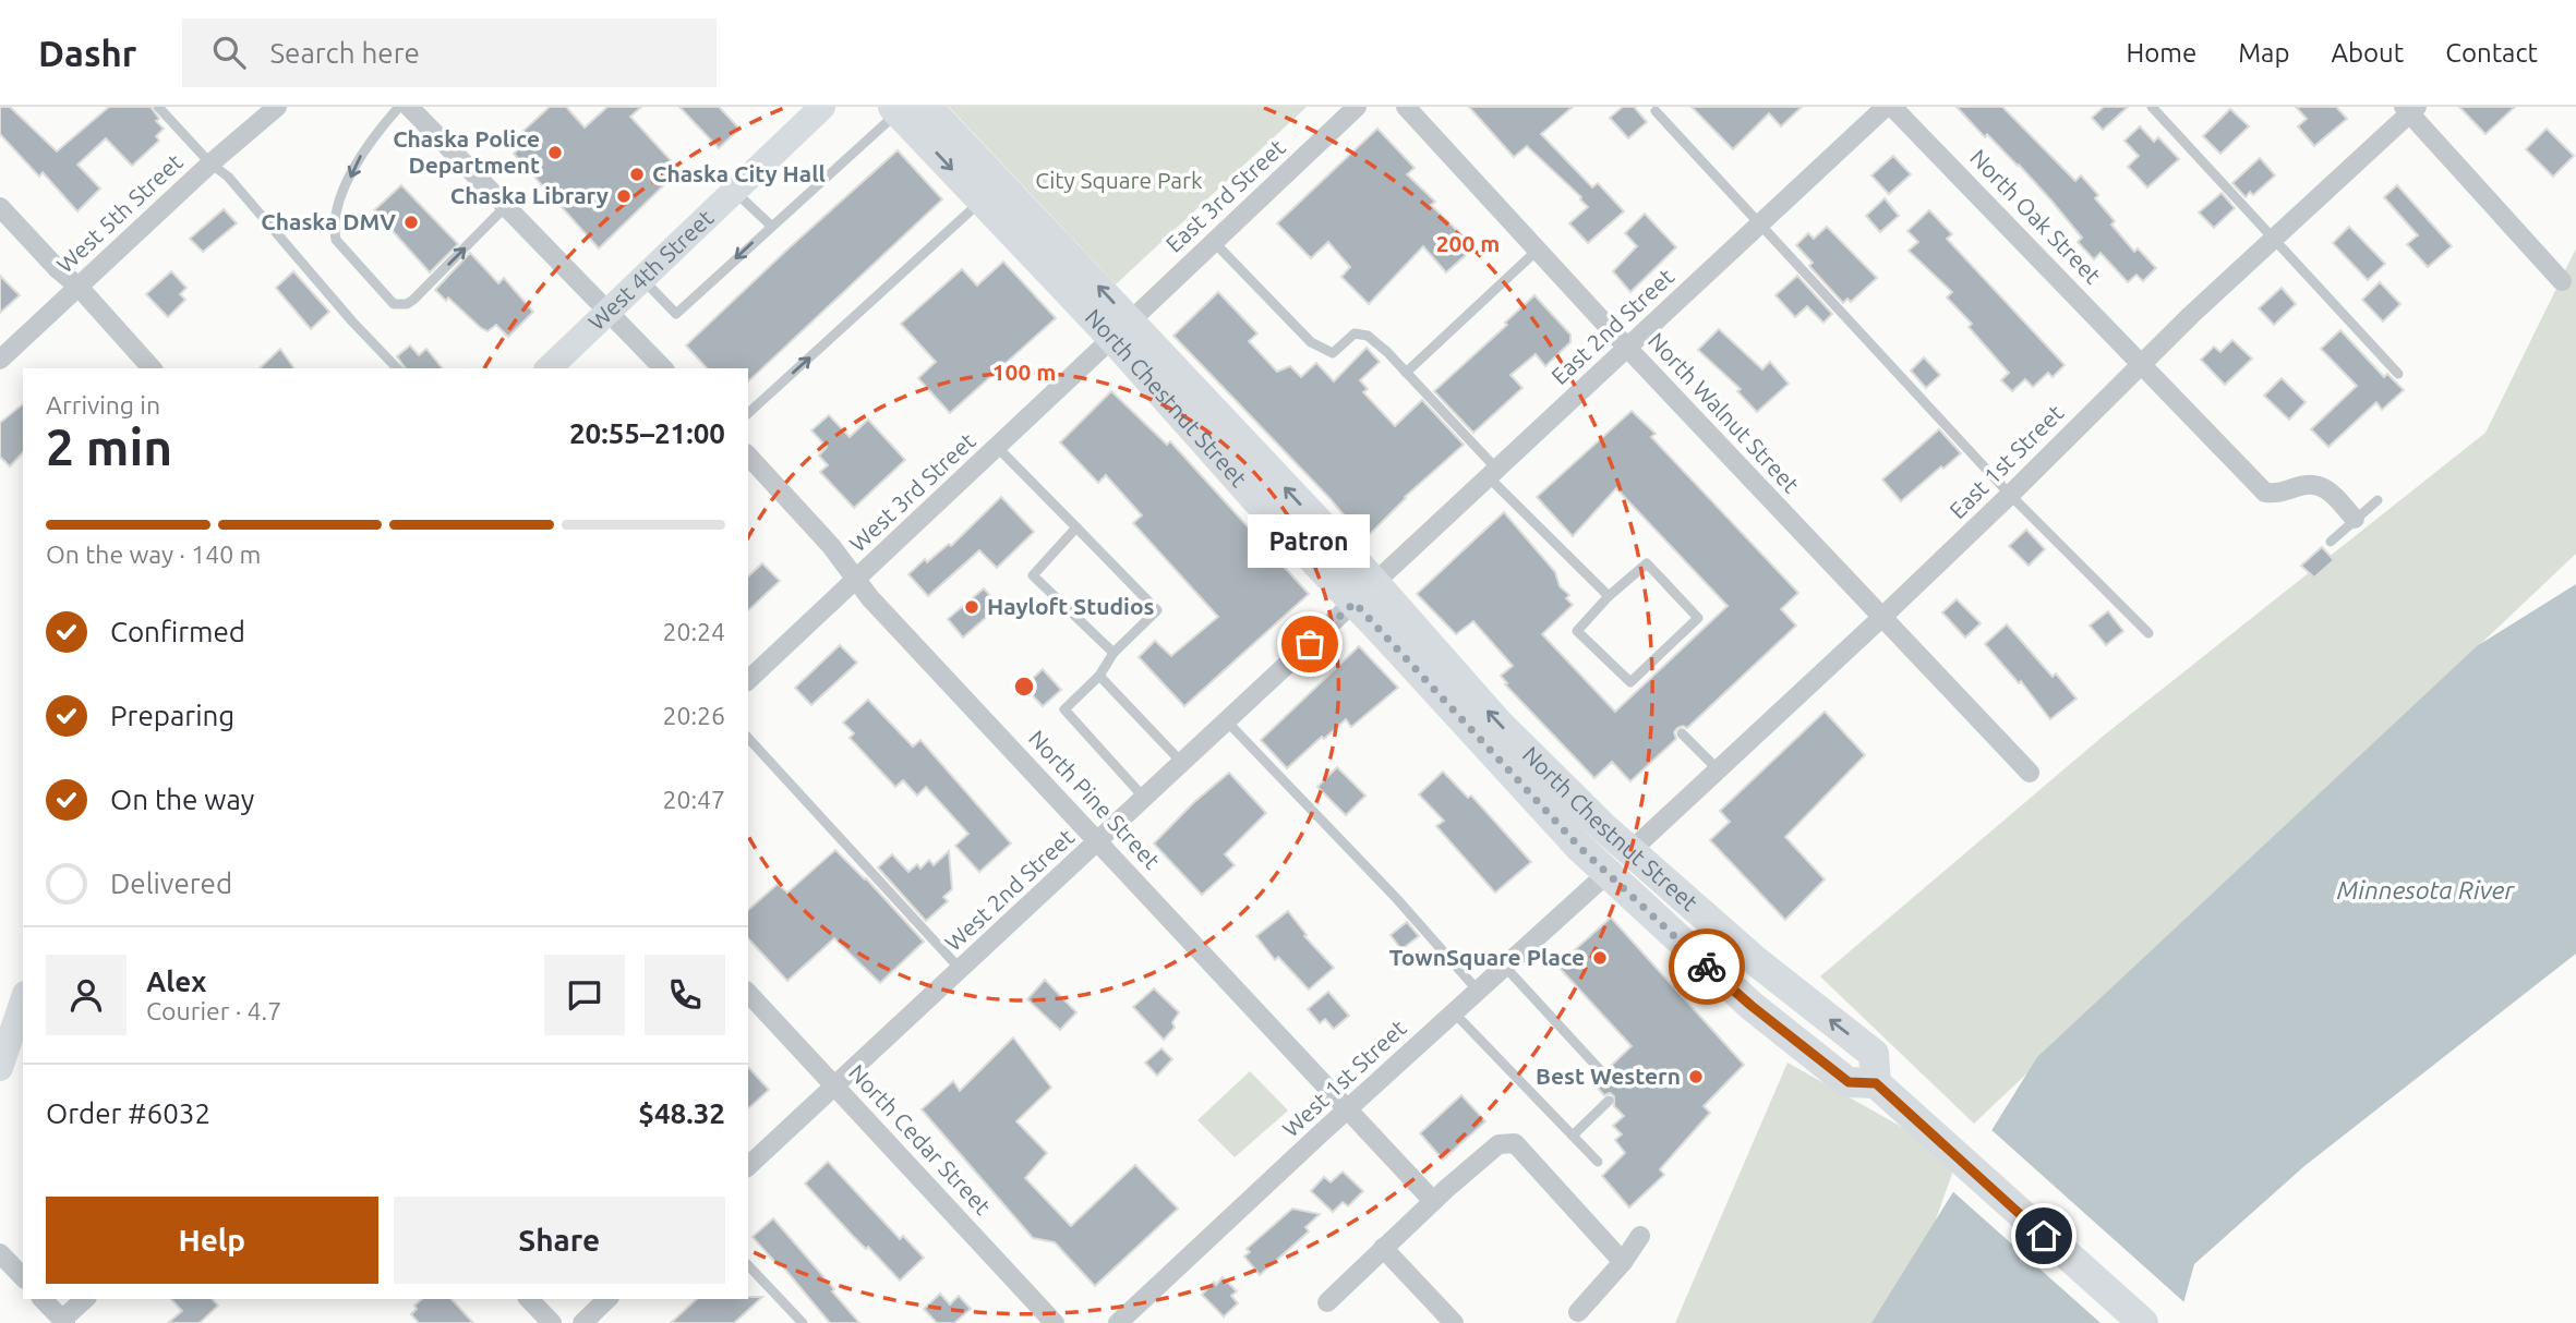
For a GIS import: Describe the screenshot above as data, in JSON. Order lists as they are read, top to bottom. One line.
{"streets":{"main road":["North Chestnut Street"],"street":["East 3rd Street","West 5th Street","North Oak Street","West 4th Street","East 2nd Street","North Walnut Street","East 1st Street","West 3rd Street","North Pine Street","West 2nd Street","West 1st Street","North Cedar Street"]},"crossings":[["East 3rd Street","North Chestnut Street"],["East 3rd Street","West 3rd Street"],["North Oak Street","East 1st Street"],["East 2nd Street","North Chestnut Street"],["East 2nd Street","North Walnut Street"],["East 2nd Street","West 2nd Street"],["North Chestnut Street","East 1st Street"],["North Chestnut Street","West 3rd Street"],["North Chestnut Street","West 2nd Street"],["North Chestnut Street","West 1st Street"],["North Walnut Street","East 1st Street"],["West 3rd Street","North Pine Street"],["North Pine Street","West 2nd Street"],["North Pine Street","West 1st Street"],["West 2nd Street","North Cedar Street"]],"water":["Minnesota River"],"parks":["City Square Park"],"places":["Chaska Police Department","Chaska City Hall","Chaska Library","Chaska DMV","Hayloft Studios","Patron","TownSquare Place","Best Western"],"page":{"header":"Dashr","search":"Search here","nav":["Home","Map","About","Contact"],"heading":["2 min","Arriving in","20:55–21:00"],"panel":["Alex","Courier · 4.7","Order #6032","$48.32"],"bar":"On the way · 140 m","bubble":"Patron","list":[["Confirmed","20:24"],["Preparing","20:26"],["On the way","20:47"],"Delivered"],"buttons":["Help","Share"]},"rings":["200 m","100 m"]}
